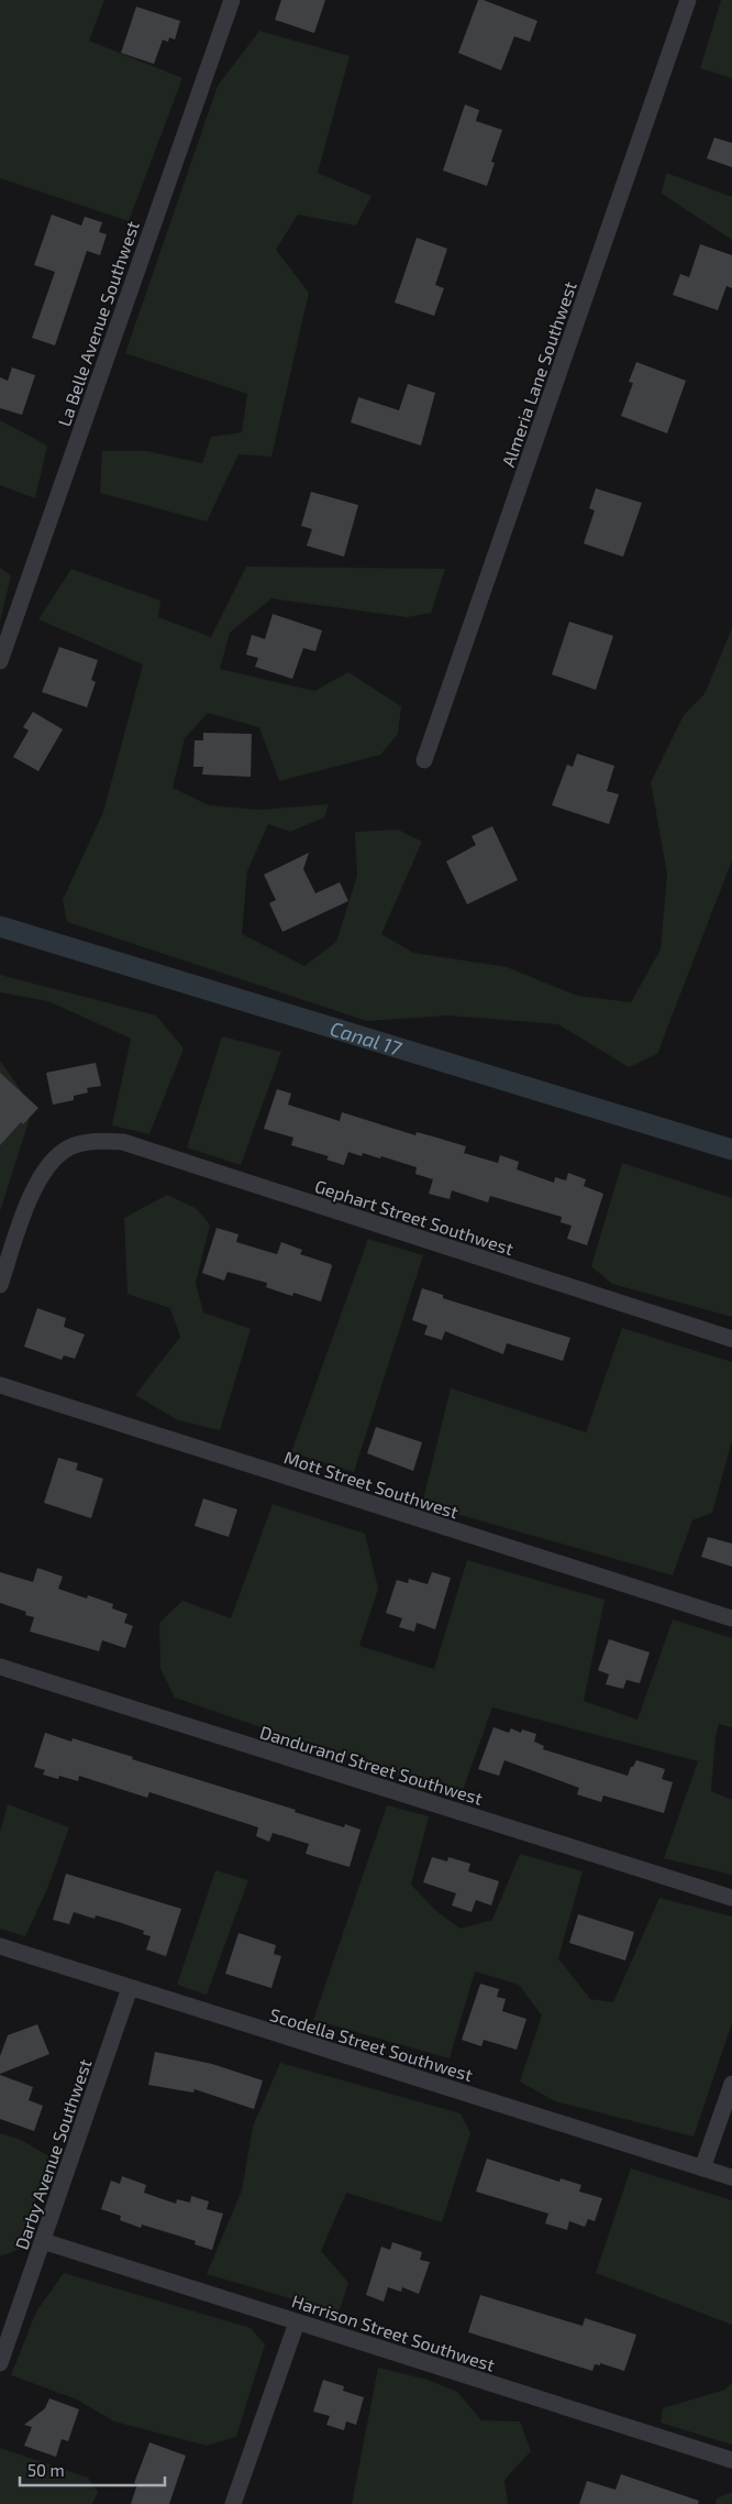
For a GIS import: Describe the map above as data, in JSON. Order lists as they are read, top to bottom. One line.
{"streets":{"street":["La Belle Avenue Southwest","Almeria Lane Southwest","Gephart Street Southwest","Mott Street Southwest","Dandurand Street Southwest","Scodella Street Southwest","Darby Avenue Southwest","Harrison Street Southwest"]},"crossings":[["Scodella Street Southwest","Darby Avenue Southwest"],["Darby Avenue Southwest","Harrison Street Southwest"]],"water":["Canal 17"],"scale_bar":"50 m"}
